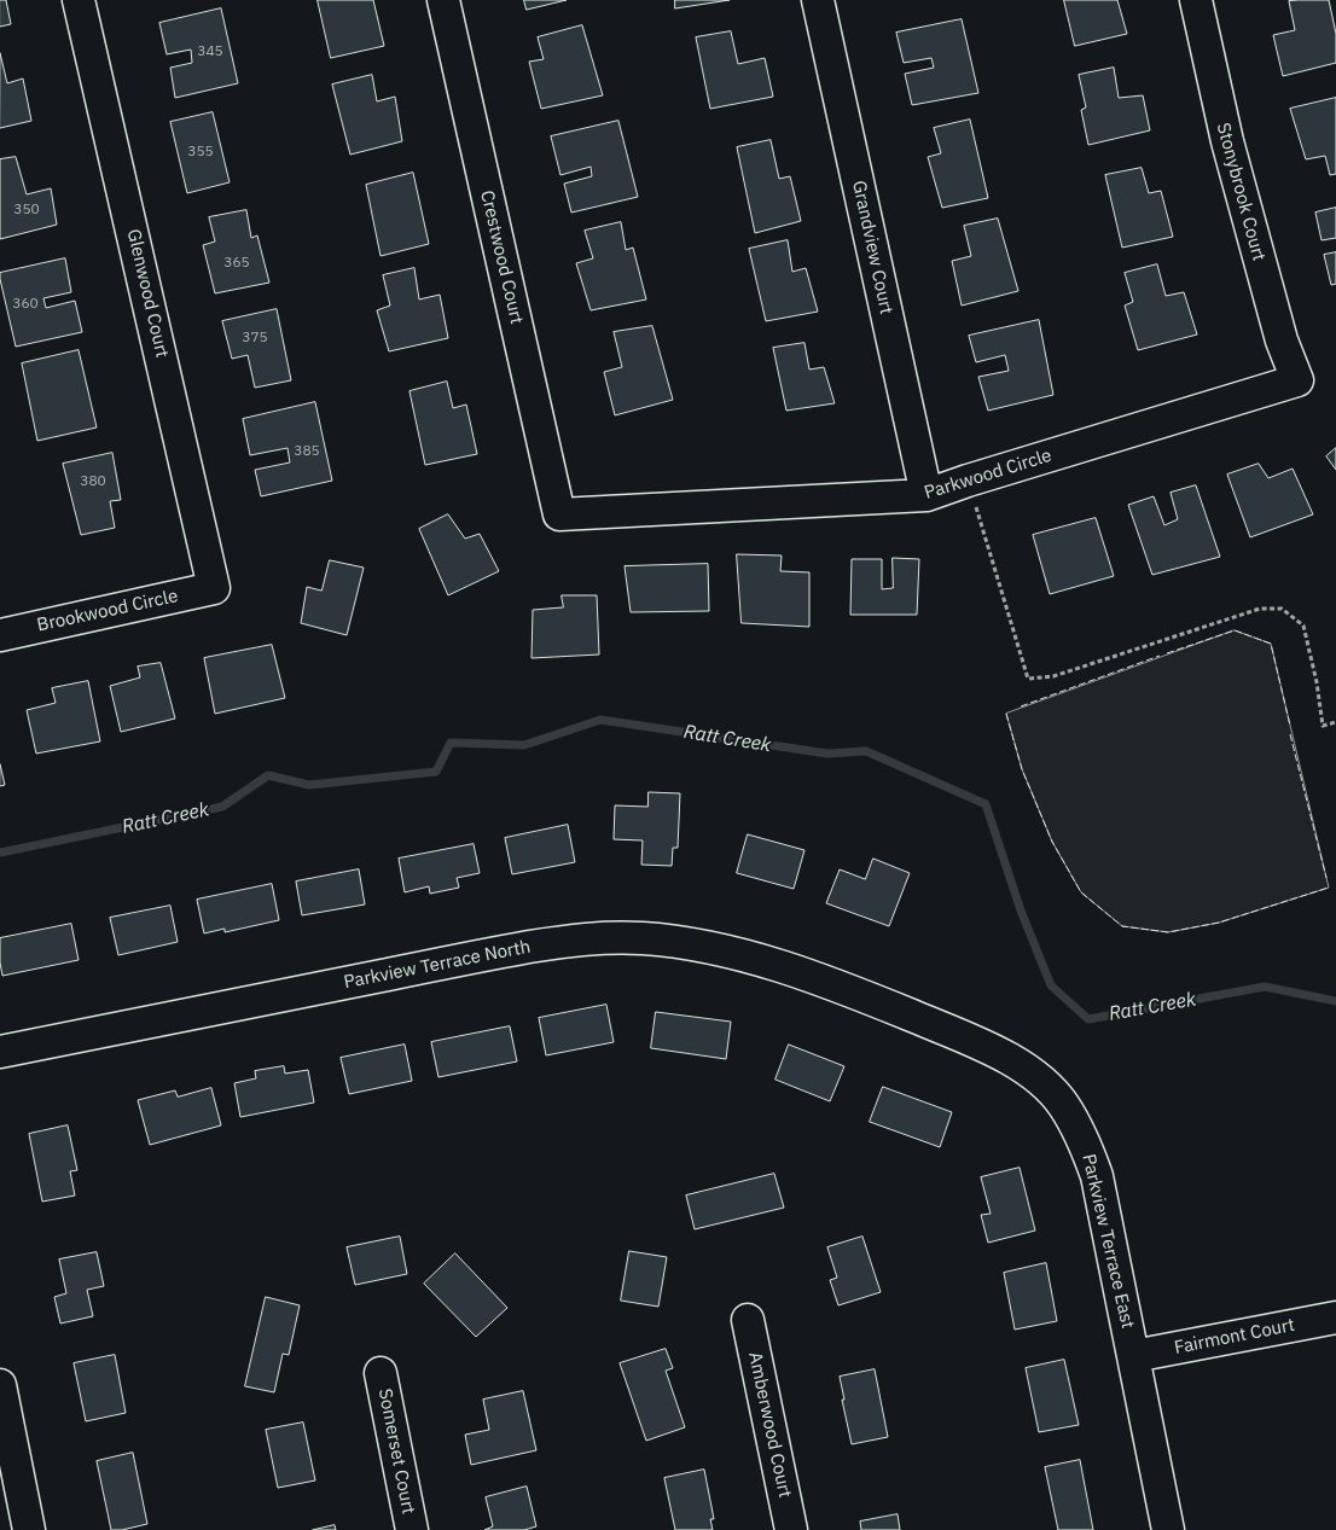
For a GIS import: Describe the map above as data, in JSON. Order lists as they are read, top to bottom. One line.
{"streets":{"street":["Stonybrook Court","Grandview Court","Crestwood Court","Glenwood Court","Parkwood Circle","Brookwood Circle","Parkview Terrace North","Parkview Terrace East","Fairmont Court","Amberwood Court","Somerset Court"]},"crossings":[["Stonybrook Court","Parkwood Circle"],["Grandview Court","Parkwood Circle"],["Crestwood Court","Parkwood Circle"],["Glenwood Court","Brookwood Circle"],["Parkview Terrace North","Parkview Terrace East"],["Parkview Terrace East","Fairmont Court"]],"water":["Ratt Creek"],"house_numbers":["345","355","350","365","360","375","385","380"]}
